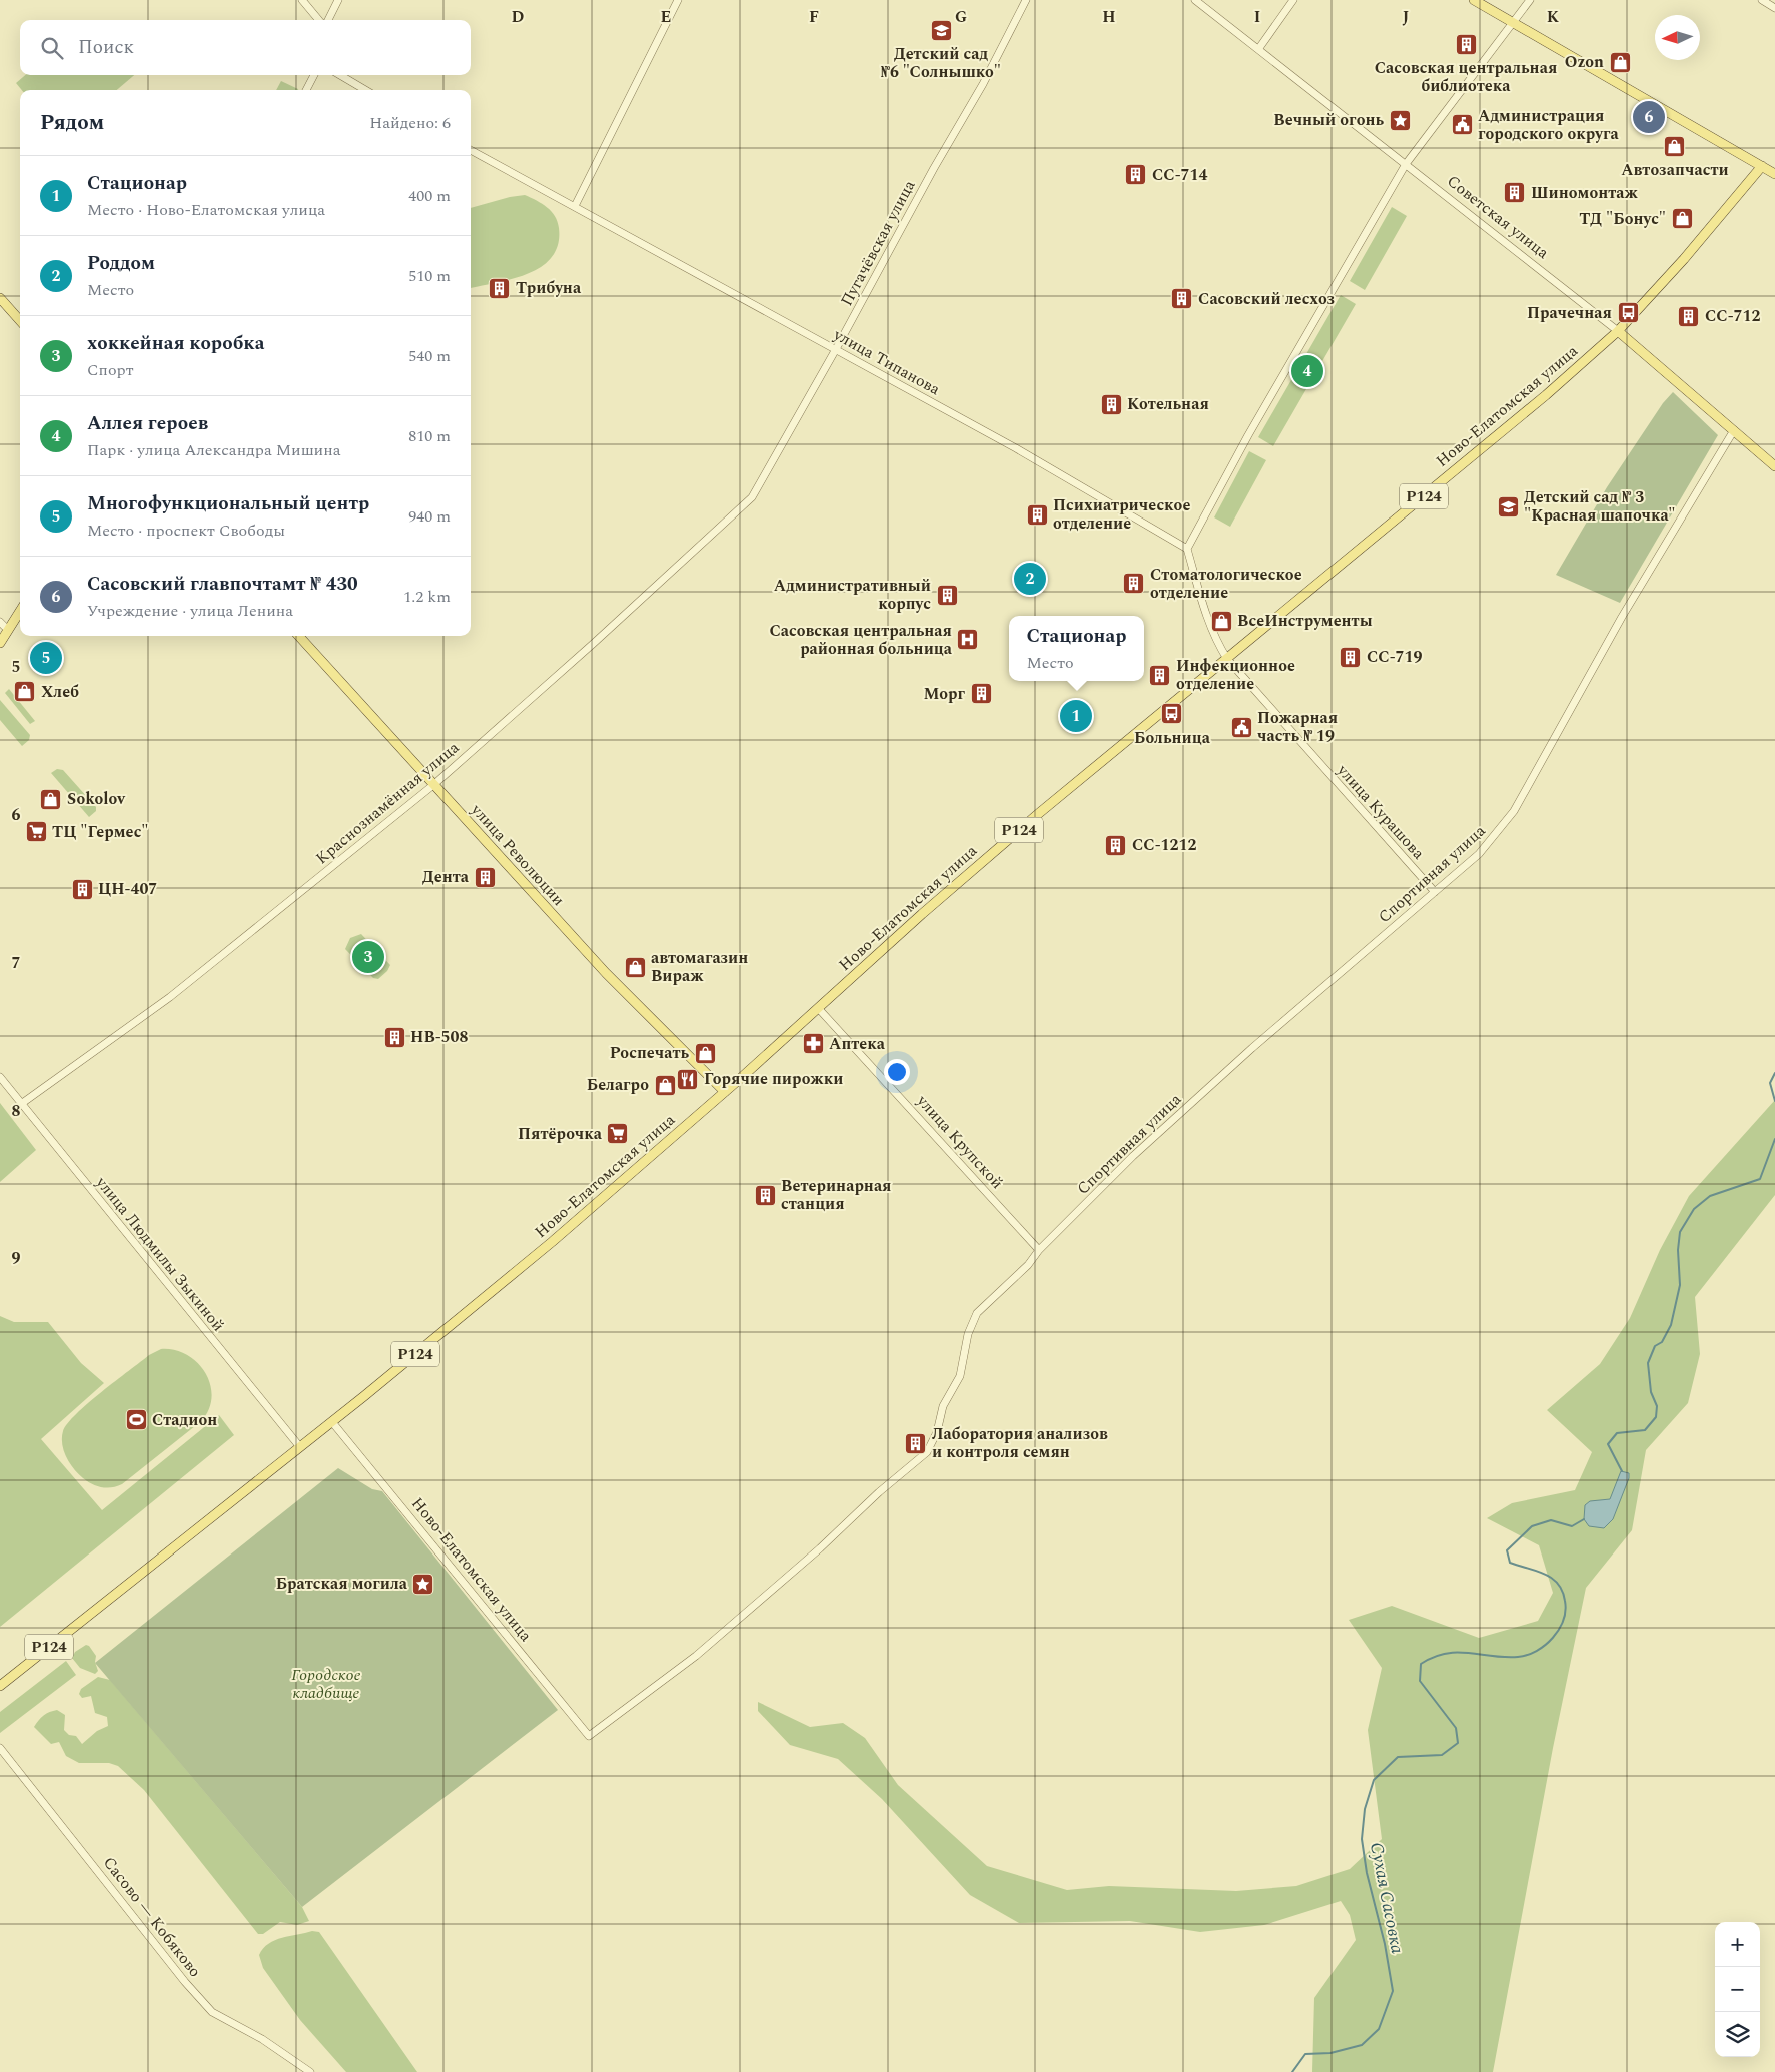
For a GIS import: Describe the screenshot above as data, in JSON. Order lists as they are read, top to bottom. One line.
{"streets":{"main road":["Советская улица","Ново-Елатомская улица","Р124","улица Революции"],"street":["Пугачёвская улица","улица Типанова","Краснознамённая улица","улица Курашова","Спортивная улица","улица Крупской","улица Людмилы Зыкиной","Сасово — Кобяково"]},"crossings":[["Советская улица","Ново-Елатомская улица"],["Советская улица","Спортивная улица"],["Пугачёвская улица","улица Типанова"],["Пугачёвская улица","Краснознамённая улица"],["Ново-Елатомская улица","улица Курашова"],["Ново-Елатомская улица","улица Революции"],["Ново-Елатомская улица","Спортивная улица"],["Ново-Елатомская улица","улица Крупской"],["Ново-Елатомская улица","улица Людмилы Зыкиной"],["Краснознамённая улица","улица Революции"],["Краснознамённая улица","улица Людмилы Зыкиной"],["улица Курашова","Спортивная улица"],["Спортивная улица","улица Крупской"]],"water":["Сухая Сасовка"],"parks":["Городское кладбище"],"places":{"school or university":["Детский сад №6 \"Солнышко\"","Детский сад № 3 \"Красная шапочка\""],"building":["Сасовская центральная библиотека","СС-714","Шиномонтаж","Трибуна","Сасовский лесхоз","СС-712","Котельная","Психиатрическое отделение","Стоматологическое отделение","Административный корпус","СС-719","Инфекционное отделение","Морг","СС-1212","Дента","ЦН-407","НВ-508","Ветеринарная станция","Лаборатория анализов и контроля семян"],"shop":["Ozon","Автозапчасти","ТД \"Бонус\"","ВсеИнструменты","Хлеб","Sokolov","автомагазин Вираж","Роспечать","Белагро"],"place":["Вечный огонь","Братская могила"],"public building":["Администрация городского округа","Пожарная часть № 19"],"bus stop":["Прачечная","Больница"],"hospital":["Сасовская центральная районная больница"],"supermarket":["ТЦ \"Гермес\"","Пятёрочка"],"pharmacy":["Аптека"],"restaurant":["Горячие пирожки"],"sports":["Стадион"]},"north":"left","page":{"search":"Поиск","heading":["Рядом","Найдено: 6"],"pins":["6","4","2","5","1","3"],"list":[{"mark":"1","name":"Стационар","note":"Место · Ново-Елатомская улица","value":"400 m"},{"mark":"2","name":"Роддом","note":"Место","value":"510 m"},{"mark":"3","name":"хоккейная коробка","note":"Спорт","value":"540 m"},{"mark":"4","name":"Аллея героев","note":"Парк · улица Александра Мишина","value":"810 m"},{"mark":"5","name":"Многофункциональный центр","note":"Место · проспект Свободы","value":"940 m"},{"mark":"6","name":"Сасовский главпочтамт № 430","note":"Учреждение · улица Ленина","value":"1.2 km"}],"popup":["Стационар","Место"],"map_buttons":["+","−"]},"grid":{"columns":["D","E","F","G","H","I","J","K"],"rows":["5","6","7","8","9"]}}
